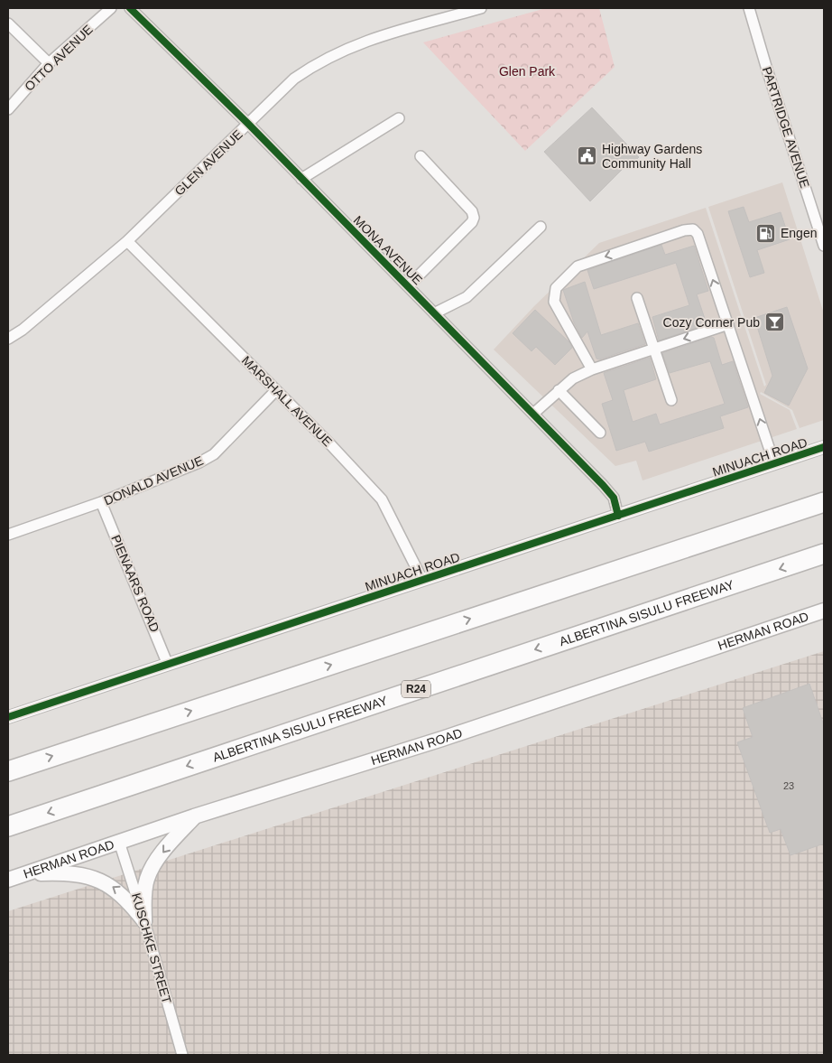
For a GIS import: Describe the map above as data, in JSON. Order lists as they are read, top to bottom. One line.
{"streets":{"highway":["ALBERTINA SISULU FREEWAY","R24"],"main road":["HERMAN ROAD"],"street":["OTTO AVENUE","PARTRIDGE AVENUE","GLEN AVENUE","MONA AVENUE","MARSHALL AVENUE","MINUACH ROAD","DONALD AVENUE","PIENAARS ROAD","KUSCHKE STREET"]},"crossings":[["GLEN AVENUE","MONA AVENUE"],["GLEN AVENUE","MARSHALL AVENUE"],["MONA AVENUE","MINUACH ROAD"],["MARSHALL AVENUE","MINUACH ROAD"],["MARSHALL AVENUE","DONALD AVENUE"],["MINUACH ROAD","PIENAARS ROAD"],["DONALD AVENUE","PIENAARS ROAD"],["HERMAN ROAD","KUSCHKE STREET"]],"parks":["Glen Park"],"places":{"public building":["Highway Gardens Community Hall"],"fuel station":["Engen"],"bar":["Cozy Corner Pub"]},"house_numbers":["23"]}
